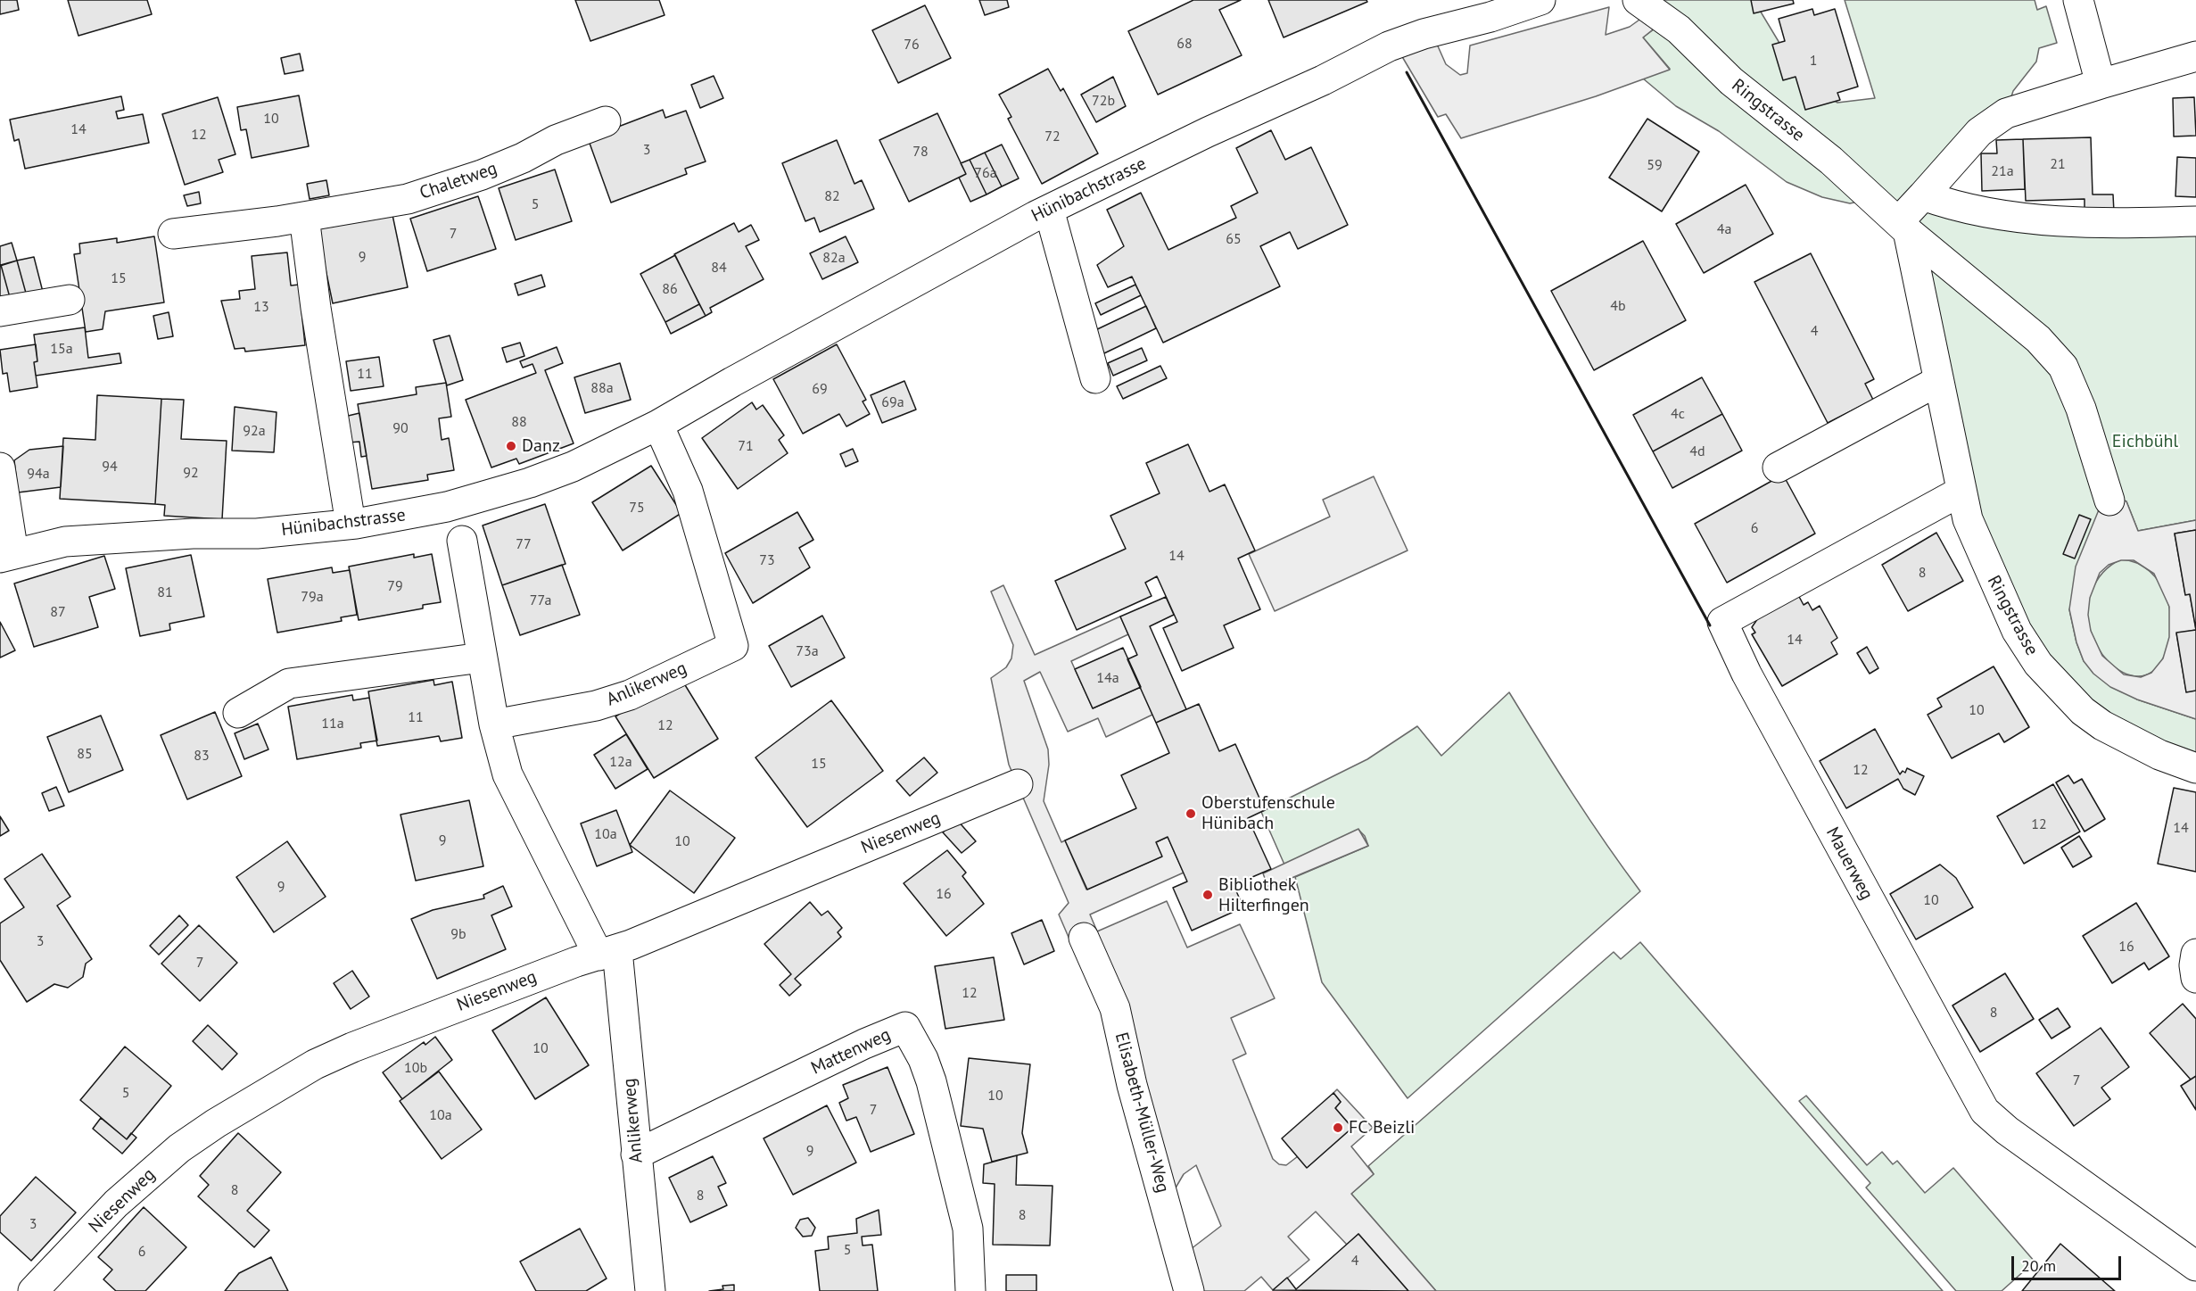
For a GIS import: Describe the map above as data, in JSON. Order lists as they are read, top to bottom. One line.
{"streets":{"street":["Ringstrasse","Chaletweg","Hünibachstrasse","Anlikerweg","Niesenweg","Mauerweg","Mattenweg","Elisabeth-Müller-Weg"]},"crossings":[["Ringstrasse","Mauerweg"],["Hünibachstrasse","Anlikerweg"],["Anlikerweg","Niesenweg"],["Anlikerweg","Mattenweg"]],"parks":["Eichbühl"],"places":["Danz","Oberstufenschule Hünibach","Bibliothek Hilterfingen","FC Beizli"],"house_numbers":["68","76","1","72b","10","14","12","72","3","78","21","59","21a","76a","82","5","4a","7","65","9","82a","84","15","86","4b","13","4","15a","11","88a","69","69a","4c","88","90","92a","71","4d","94","92","94a","75","6","77","14","73","8","79","81","79a","77a","87","14","73a","14a","10","11","11a","12","85","83","12a","15","12","12","14","10a","9","10","9","16","10","9b","3","16","7","12","8","10","10b","7","5","10","7","10a","9","8","8","8","3","5","6","4"],"scale_bar":"20 m"}
